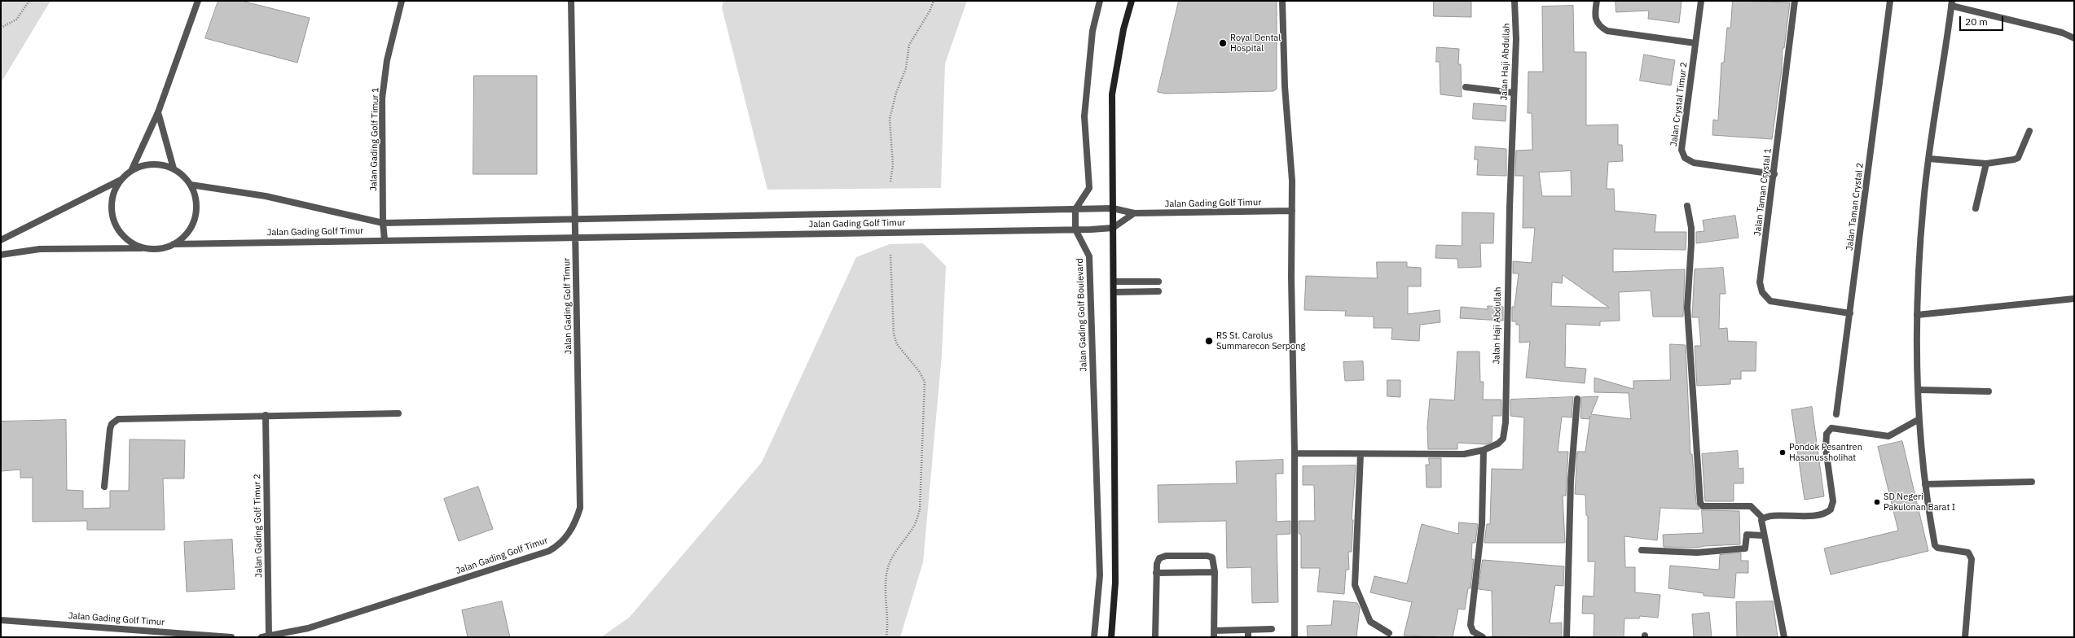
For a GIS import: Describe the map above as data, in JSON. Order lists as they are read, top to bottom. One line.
{"streets":{"street":["Jalan Haji Abdullah","Jalan Crystal Timur 2","Jalan Gading Golf Timur 1","Jalan Taman Crystal 1","Jalan Gading Golf Timur","Jalan Taman Crystal 2","Jalan Gading Golf Boulevard","Jalan Gading Golf Timur 2"]},"crossings":[["Jalan Crystal Timur 2","Jalan Taman Crystal 1"],["Jalan Gading Golf Timur 1","Jalan Gading Golf Timur"],["Jalan Taman Crystal 1","Jalan Taman Crystal 2"],["Jalan Gading Golf Timur","Jalan Gading Golf Boulevard"],["Jalan Gading Golf Timur","Jalan Gading Golf Timur 2"]],"places":["Royal Dental Hospital","RS St. Carolus Summarecon Serpong","Pondok Pesantren Hasanussholihat","SD Negeri Pakulonan Barat I"],"scale_bar":"20 m"}
